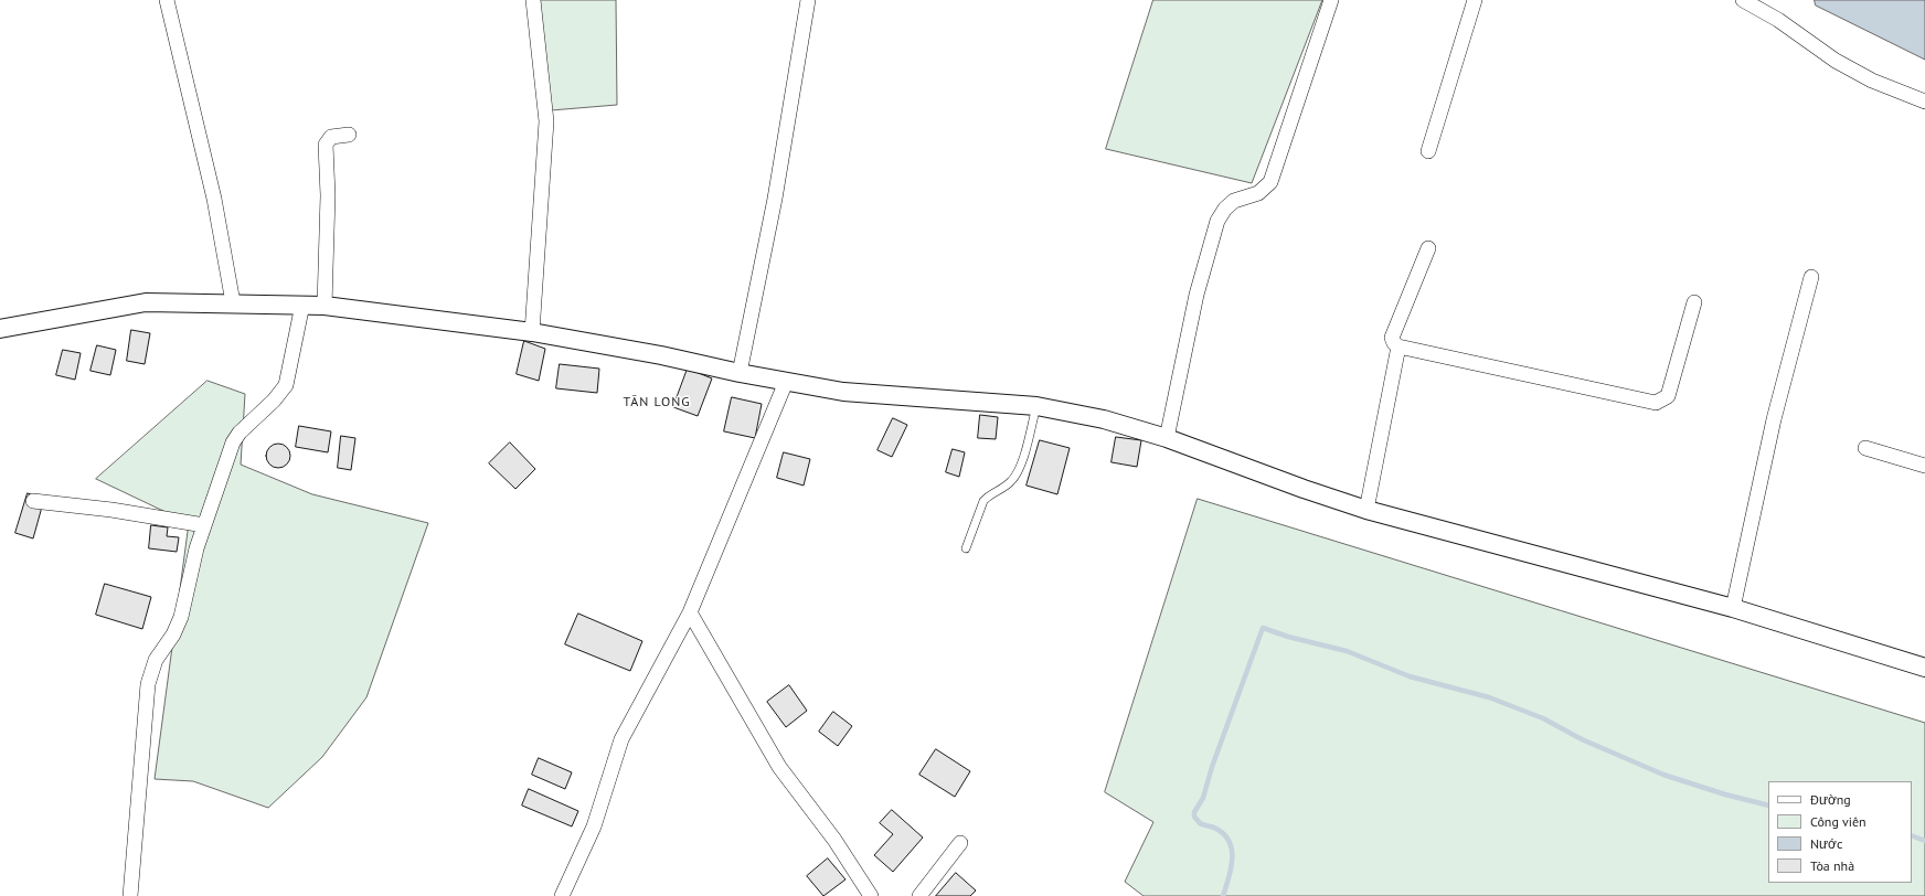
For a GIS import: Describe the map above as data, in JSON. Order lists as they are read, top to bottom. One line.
{"districts":["TÂN LONG"],"legend":["Đường","Công viên","Nước","Tòa nhà"]}
